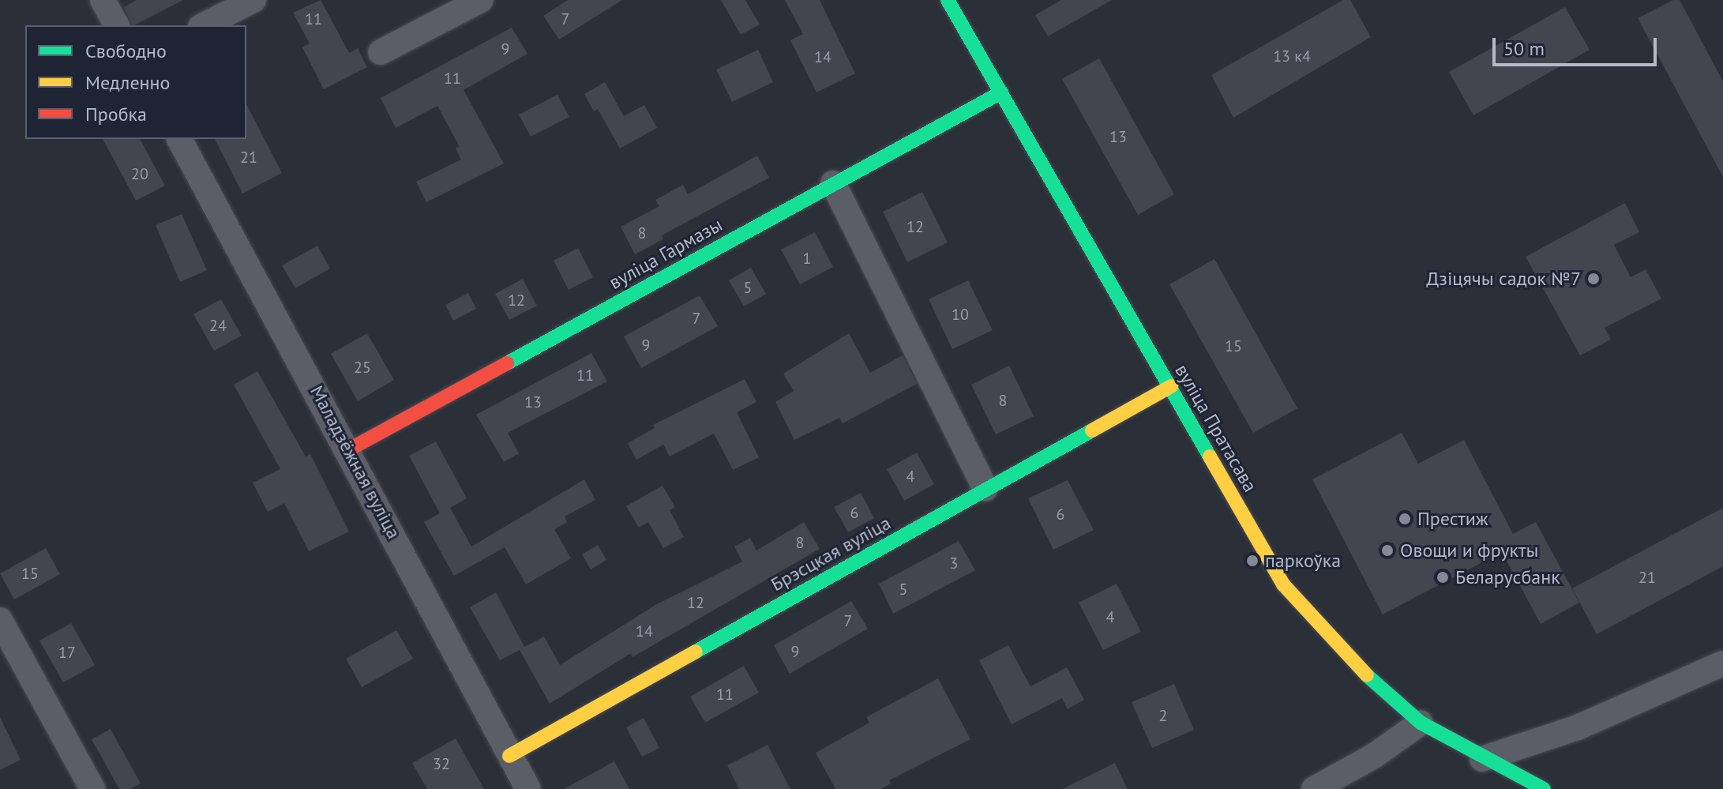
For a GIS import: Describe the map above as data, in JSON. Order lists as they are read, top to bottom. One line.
{"streets":{"street":["вуліца Гармазы","вуліца Пратасава","Маладзёжная вуліца","Брэсцкая вуліца"]},"crossings":[["вуліца Гармазы","вуліца Пратасава"],["вуліца Гармазы","Маладзёжная вуліца"],["вуліца Пратасава","Брэсцкая вуліца"],["Маладзёжная вуліца","Брэсцкая вуліца"]],"places":["Дзіцячы садок №7","Престиж","Овощи и фрукты","паркоўка","Беларусбанк"],"house_numbers":["11","7","9","13 к4","14","11","13","21","20","12","8","1","5","12","10","7","24","9","15","25","11","8","13","4","6","6","8","3","15","21","5","12","4","7","14","9","17","11","2","32"],"legend":["Свободно","Медленно","Пробка"],"scale_bar":"50 m"}
